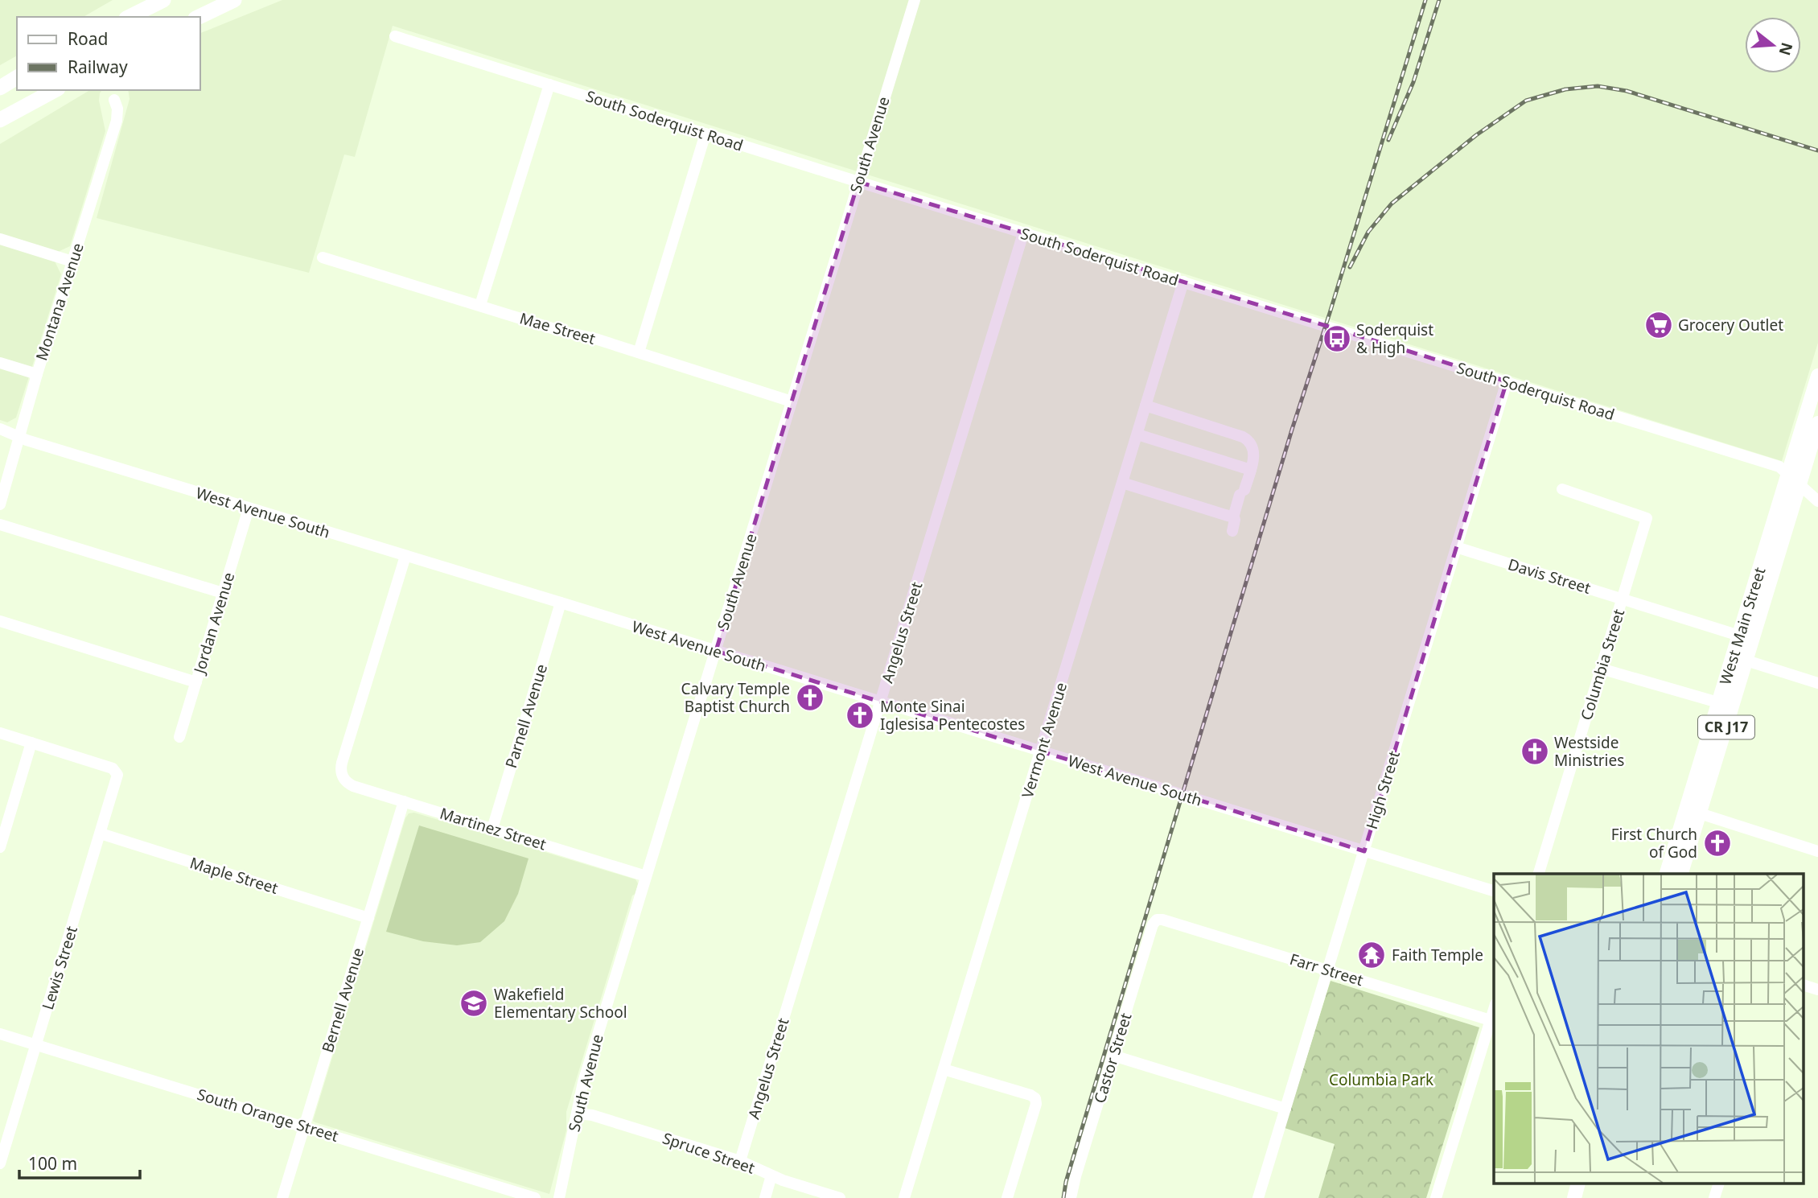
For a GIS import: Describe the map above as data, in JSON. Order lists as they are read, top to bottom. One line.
{"streets":{"main road":["West Main Street","CR J17"],"street":["South Soderquist Road","South Avenue","Montana Avenue","Mae Street","West Avenue South","Davis Street","Jordan Avenue","Angelus Street","Columbia Street","Parnell Avenue","Vermont Avenue","High Street","Martinez Street","Maple Street","Lewis Street","Farr Street","Bernell Avenue","Castor Street","South Orange Street","Spruce Street"]},"crossings":[["South Soderquist Road","South Avenue"],["South Soderquist Road","West Main Street"],["South Soderquist Road","Angelus Street"],["South Soderquist Road","Vermont Avenue"],["South Soderquist Road","High Street"],["South Avenue","Mae Street"],["South Avenue","West Avenue South"],["South Avenue","Martinez Street"],["South Avenue","Spruce Street"],["Montana Avenue","West Avenue South"],["West Avenue South","Jordan Avenue"],["West Avenue South","Angelus Street"],["West Avenue South","Parnell Avenue"],["West Avenue South","Vermont Avenue"],["West Avenue South","High Street"],["West Avenue South","Martinez Street"],["Davis Street","West Main Street"],["Davis Street","Columbia Street"],["Davis Street","High Street"],["Angelus Street","Spruce Street"],["Parnell Avenue","Martinez Street"],["High Street","Farr Street"],["Martinez Street","Bernell Avenue"],["Maple Street","Lewis Street"],["Maple Street","Bernell Avenue"],["Lewis Street","South Orange Street"],["Farr Street","Castor Street"],["Bernell Avenue","South Orange Street"]],"parks":["Columbia Park"],"places":{"supermarket":["Grocery Outlet"],"bus stop":["Soderquist & High"],"church":["Calvary Temple Baptist Church","Monte Sinai Iglesisa Pentecostes","Westside Ministries","First Church of God"],"temple":["Faith Temple"],"school or university":["Wakefield Elementary School"]},"legend":["Road","Railway"],"scale_bar":"100 m","north":"right"}
